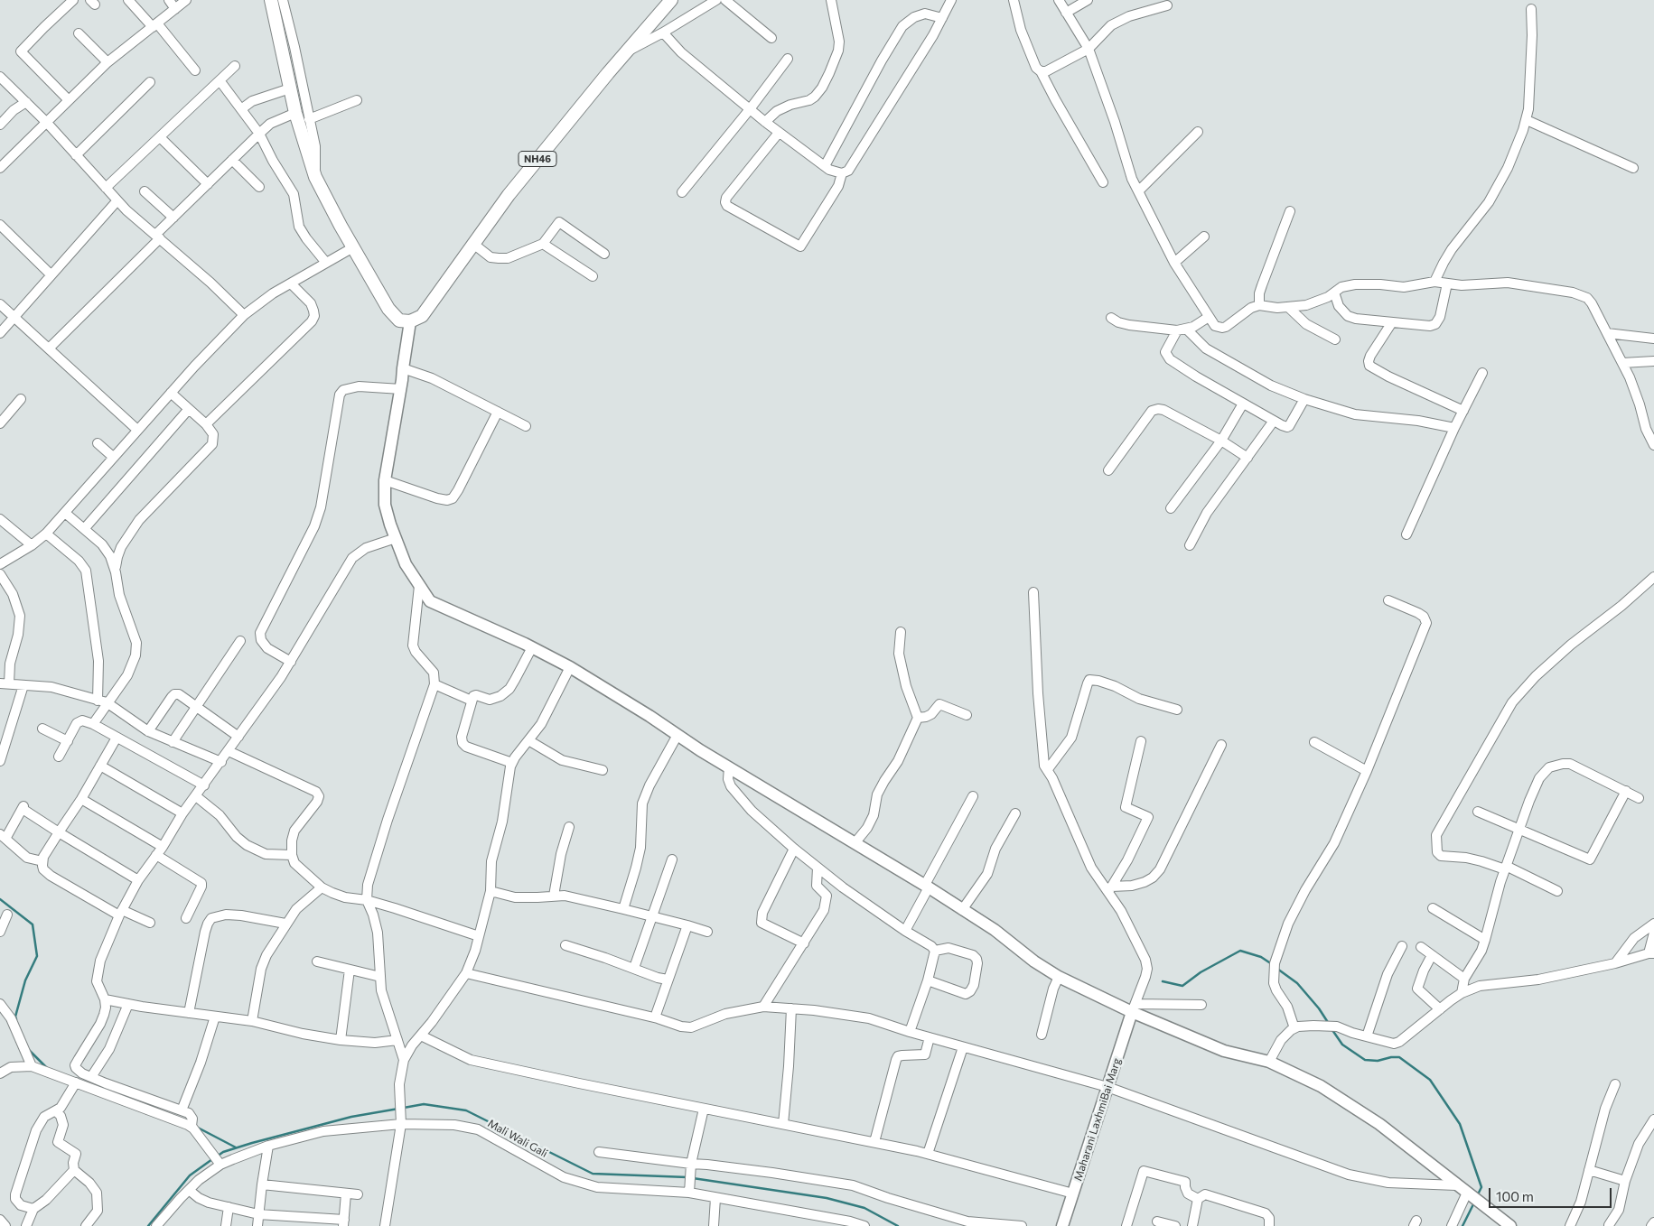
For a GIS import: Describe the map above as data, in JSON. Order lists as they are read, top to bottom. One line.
{"streets":{"highway":["NH46"],"main road":["Maharani LaxhmiBai Marg"],"street":["Mali Wali Gali"]},"scale_bar":"100 m"}
